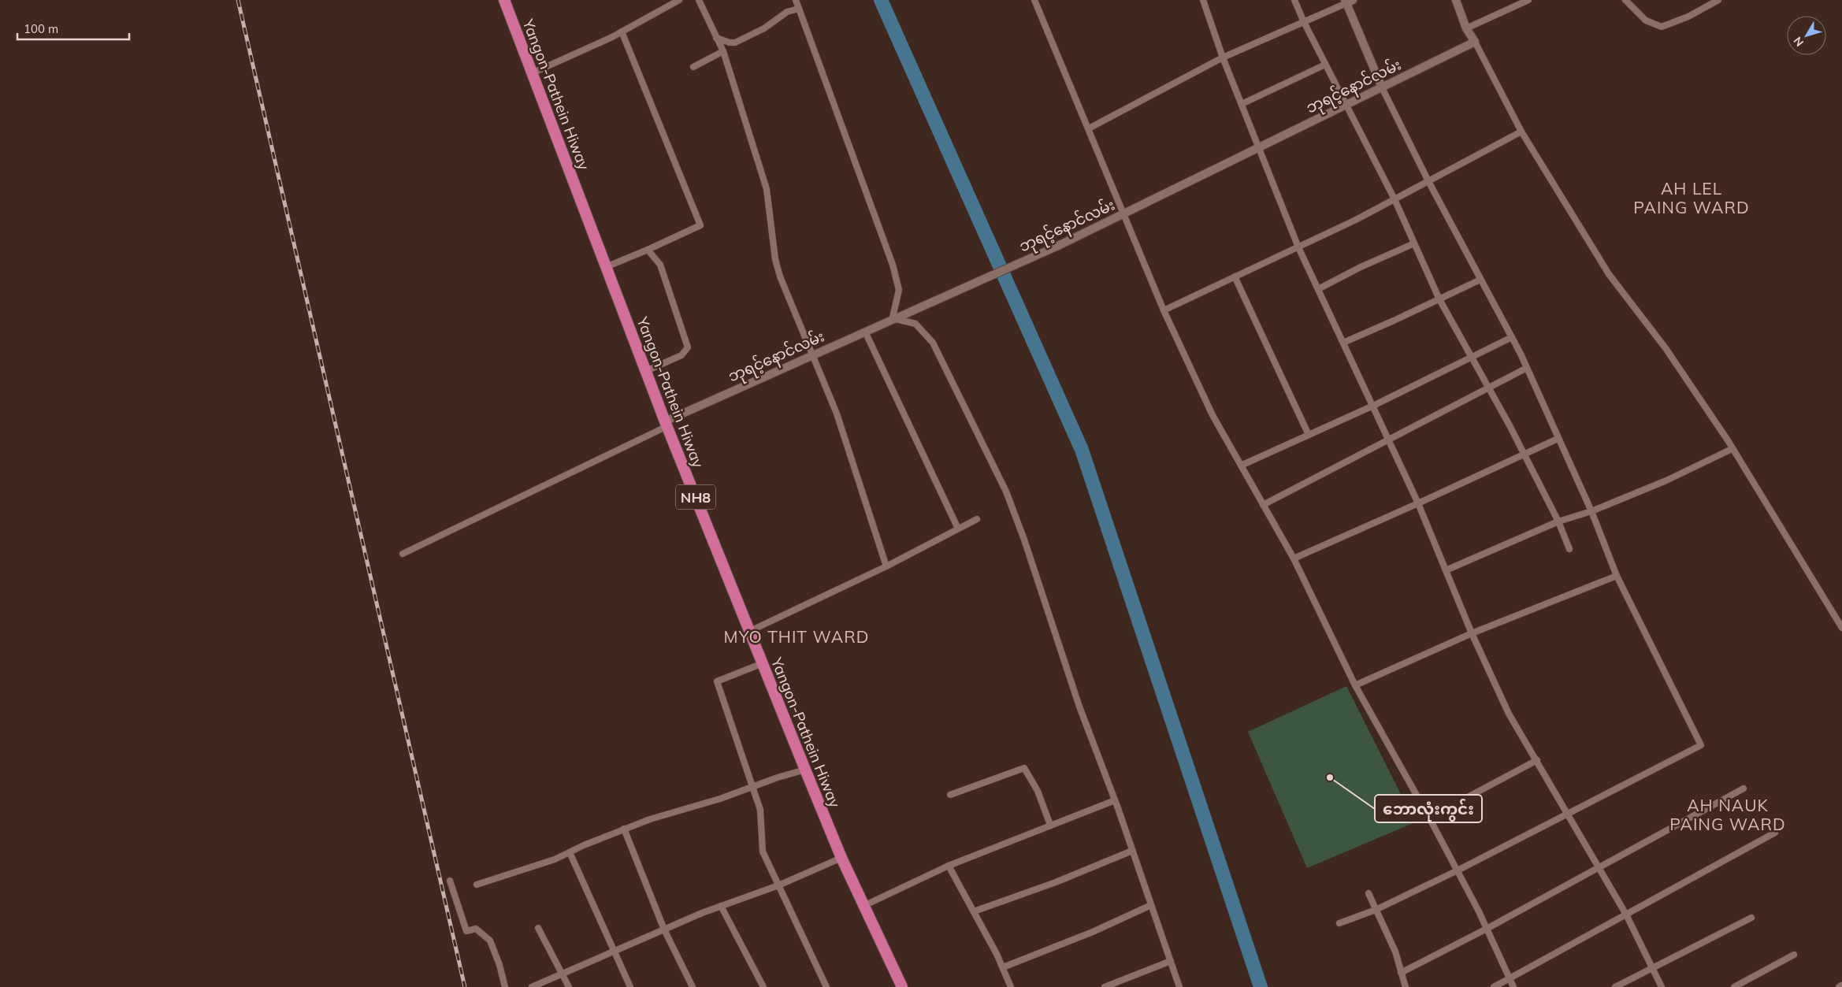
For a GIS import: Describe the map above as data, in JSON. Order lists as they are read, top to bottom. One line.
{"streets":{"highway":["Yangon-Pathein Hiway","NH8"],"street":["ဘုရင့်နောင်လမ်း"]},"crossings":[["ဘုရင့်နောင်လမ်း","Yangon-Pathein Hiway"]],"districts":["AH LEL PAING WARD","MYO THIT WARD","AH NAUK PAING WARD"],"places":["ဘောလုံးကွင်း"],"scale_bar":"100 m","north":"bottom left"}
